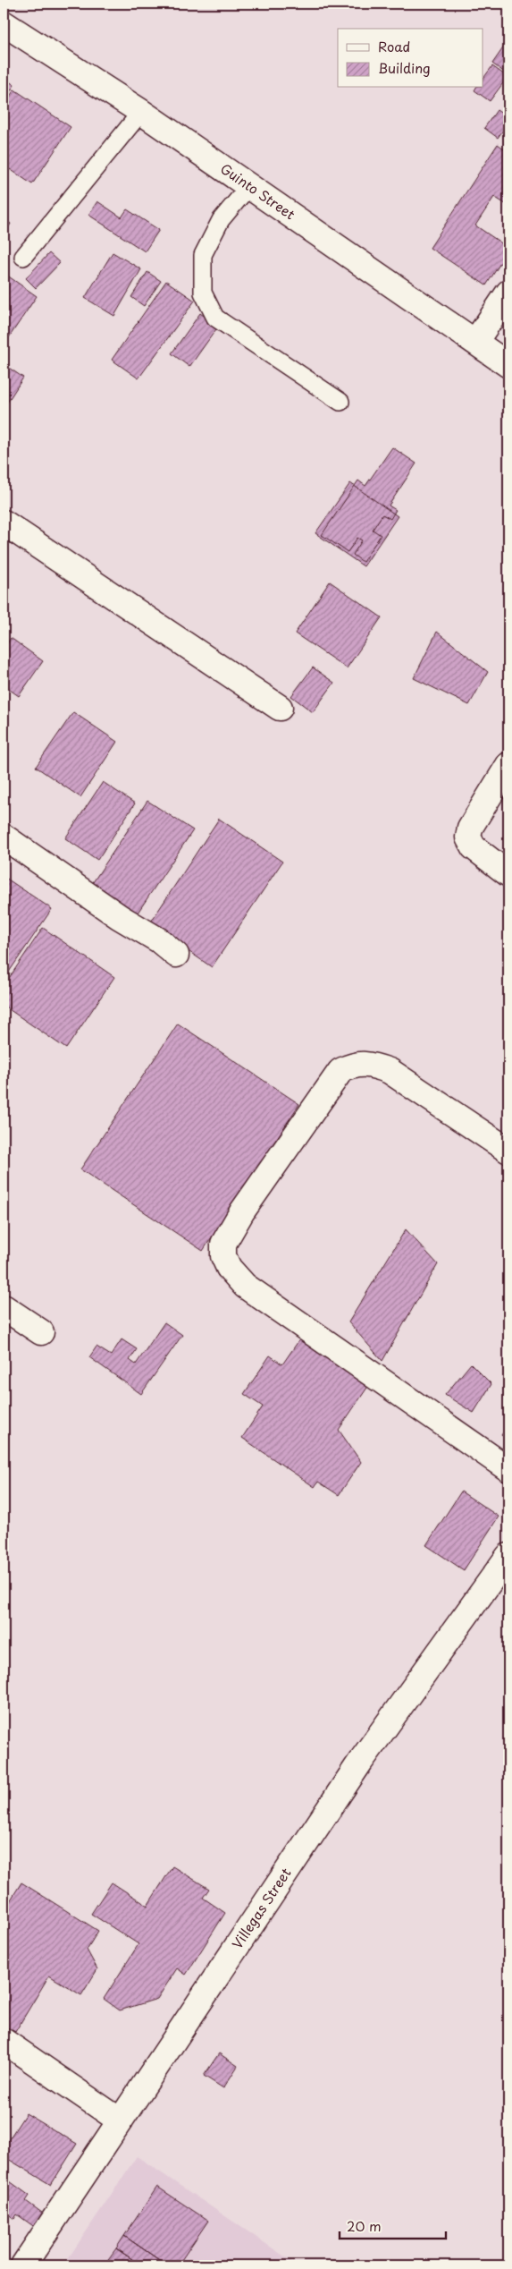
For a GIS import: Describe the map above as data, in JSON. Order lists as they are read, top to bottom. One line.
{"streets":{"street":["Guinto Street","Villegas Street"]},"legend":["Road","Building"],"scale_bar":"20 m"}
